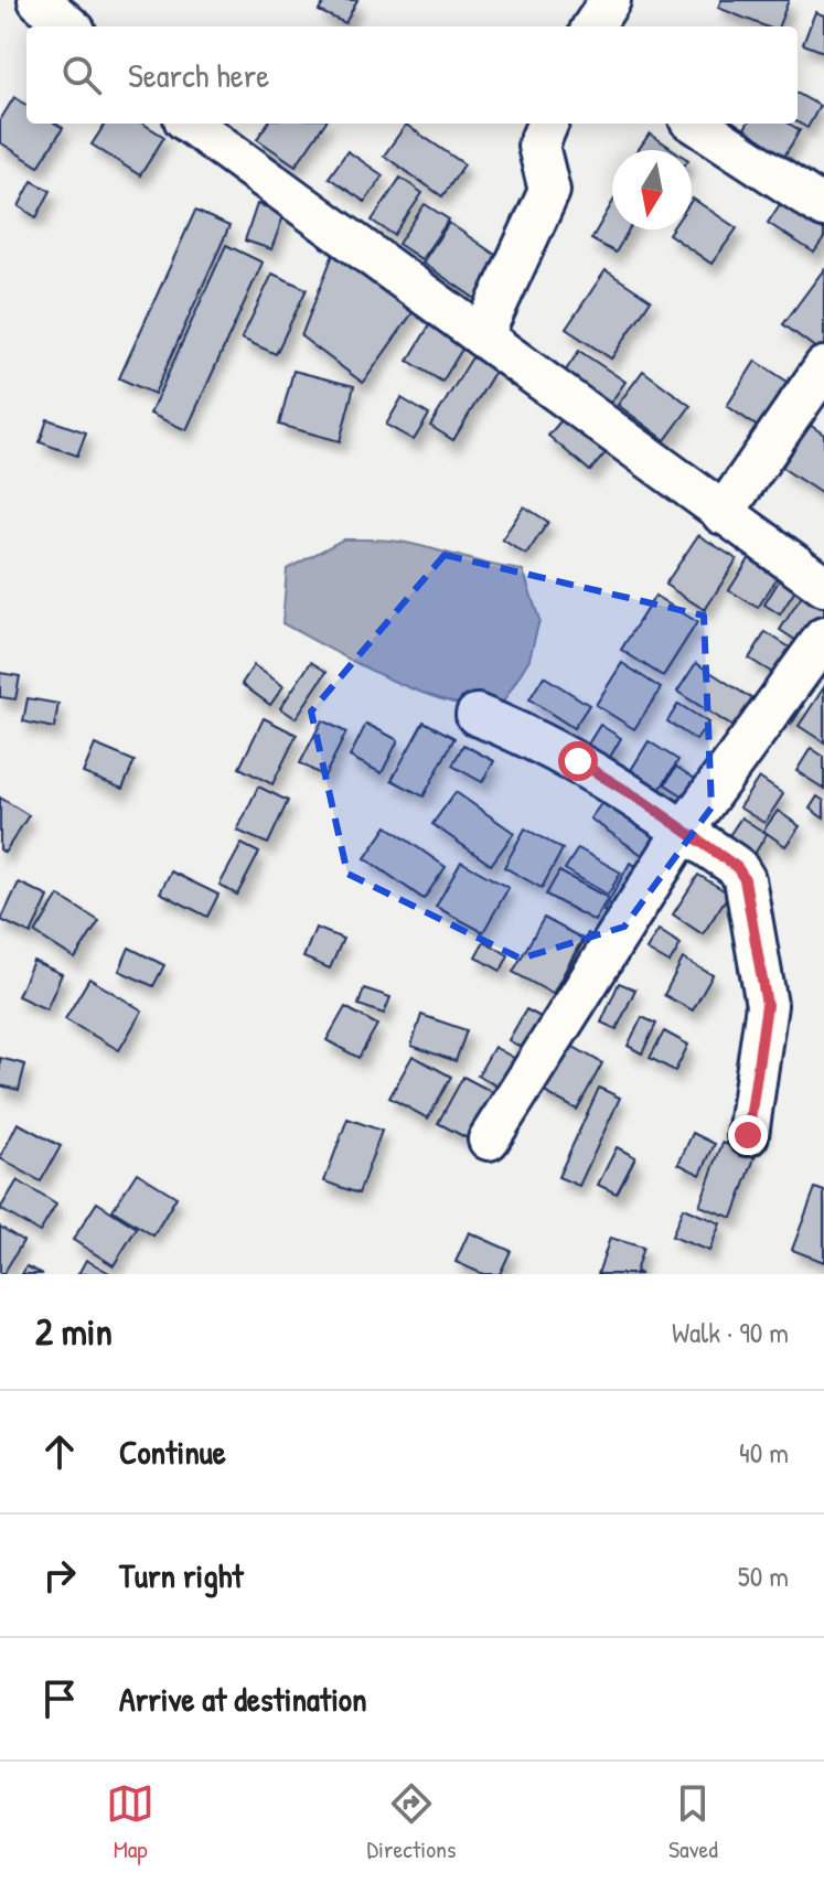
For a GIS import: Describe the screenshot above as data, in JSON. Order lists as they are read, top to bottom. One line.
{"north":"bottom","page":{"search":"Search here","heading":["2 min","Walk · 90 m"],"list":[["Continue","40 m"],["Turn right","50 m"],"Arrive at destination"],"nav":["Map","Directions","Saved"]}}
